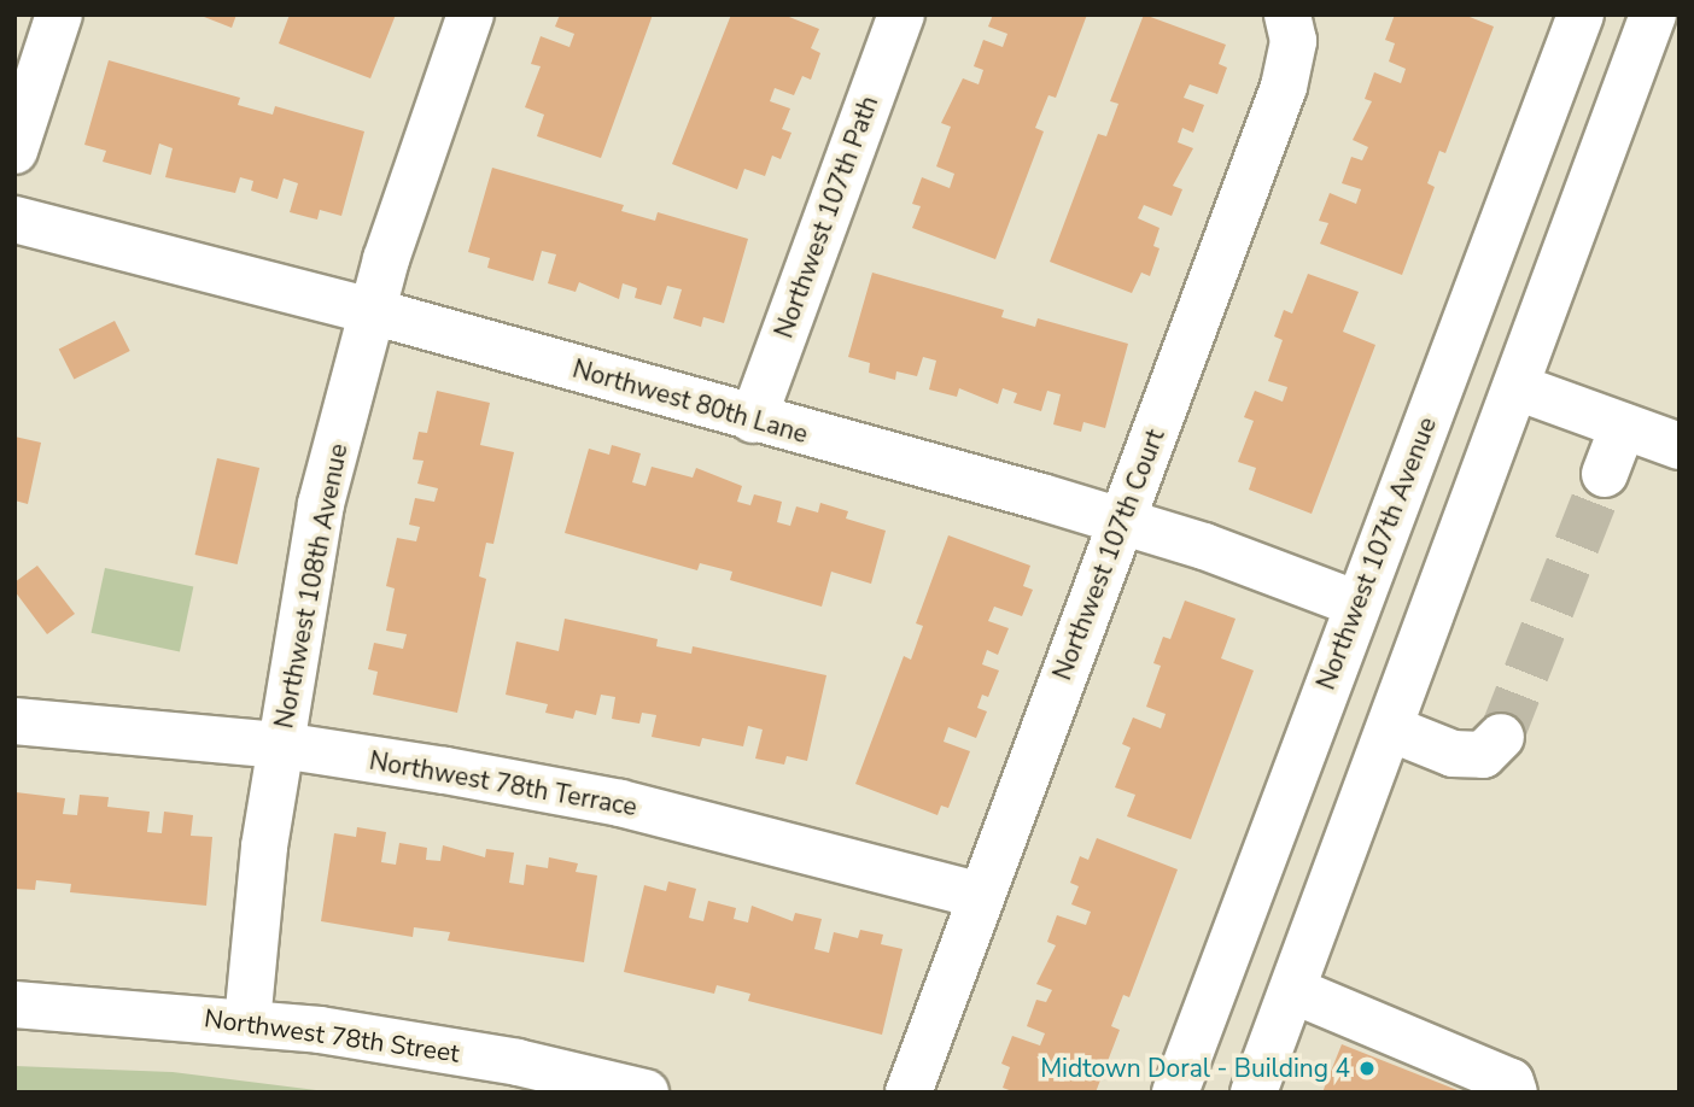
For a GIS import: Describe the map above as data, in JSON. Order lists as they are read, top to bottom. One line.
{"streets":{"street":["Northwest 107th Path","Northwest 80th Lane","Northwest 107th Avenue","Northwest 107th Court","Northwest 108th Avenue","Northwest 78th Terrace","Northwest 78th Street"]},"crossings":[["Northwest 107th Path","Northwest 80th Lane"],["Northwest 80th Lane","Northwest 107th Avenue"],["Northwest 80th Lane","Northwest 107th Court"],["Northwest 80th Lane","Northwest 108th Avenue"],["Northwest 107th Court","Northwest 78th Terrace"],["Northwest 108th Avenue","Northwest 78th Terrace"],["Northwest 108th Avenue","Northwest 78th Street"]],"places":["Midtown Doral - Building 4"]}
